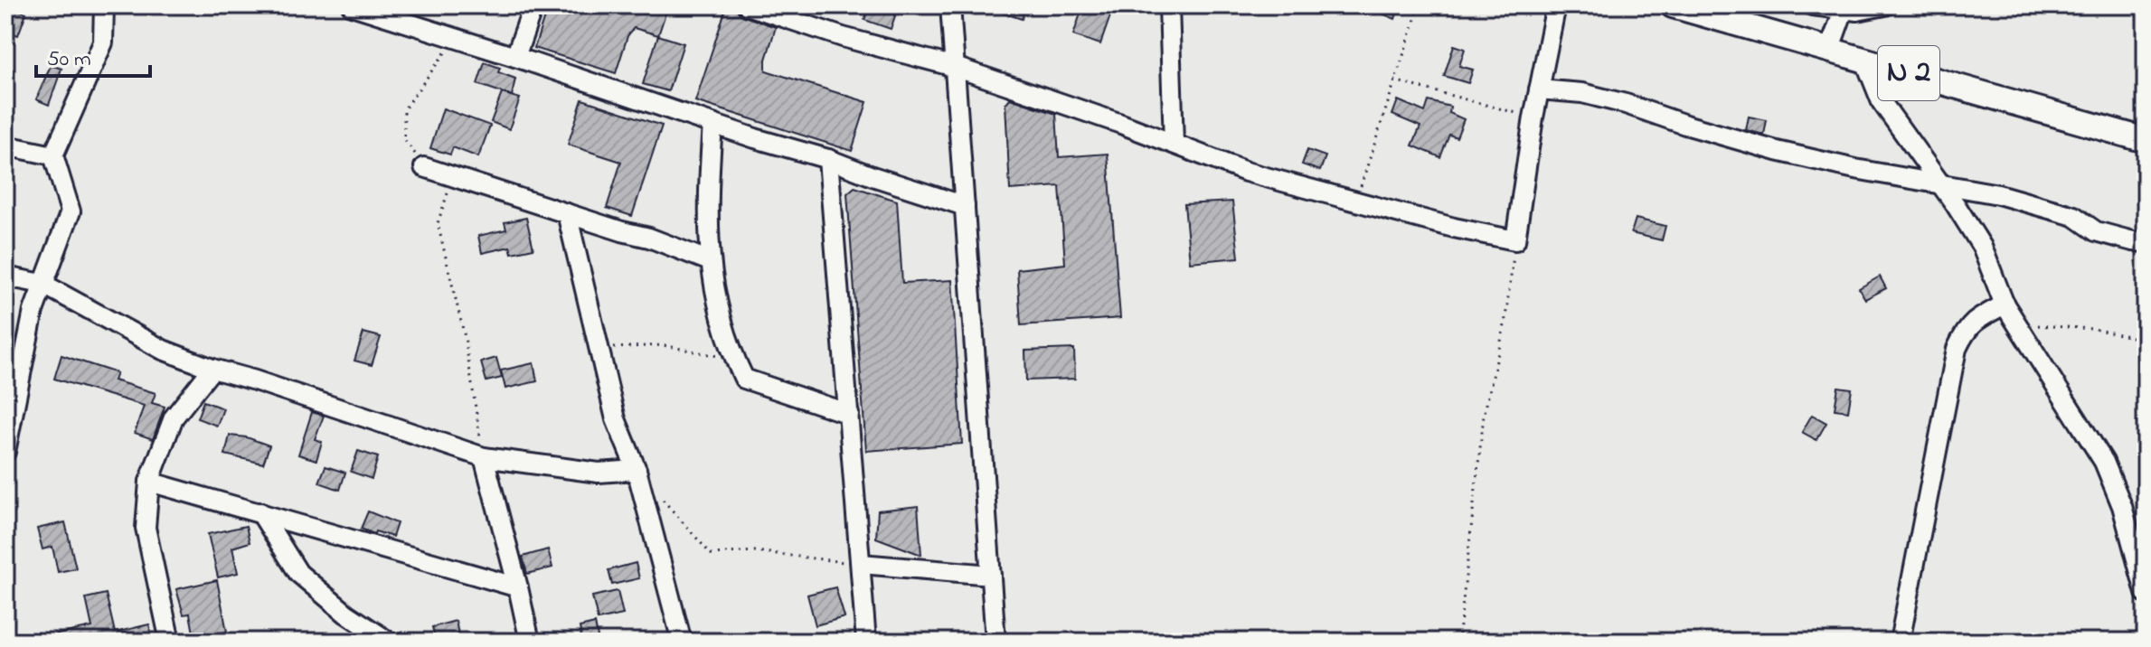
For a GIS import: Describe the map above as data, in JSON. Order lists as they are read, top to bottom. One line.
{"streets":{"main road":["N 2"]},"scale_bar":"50 m"}
